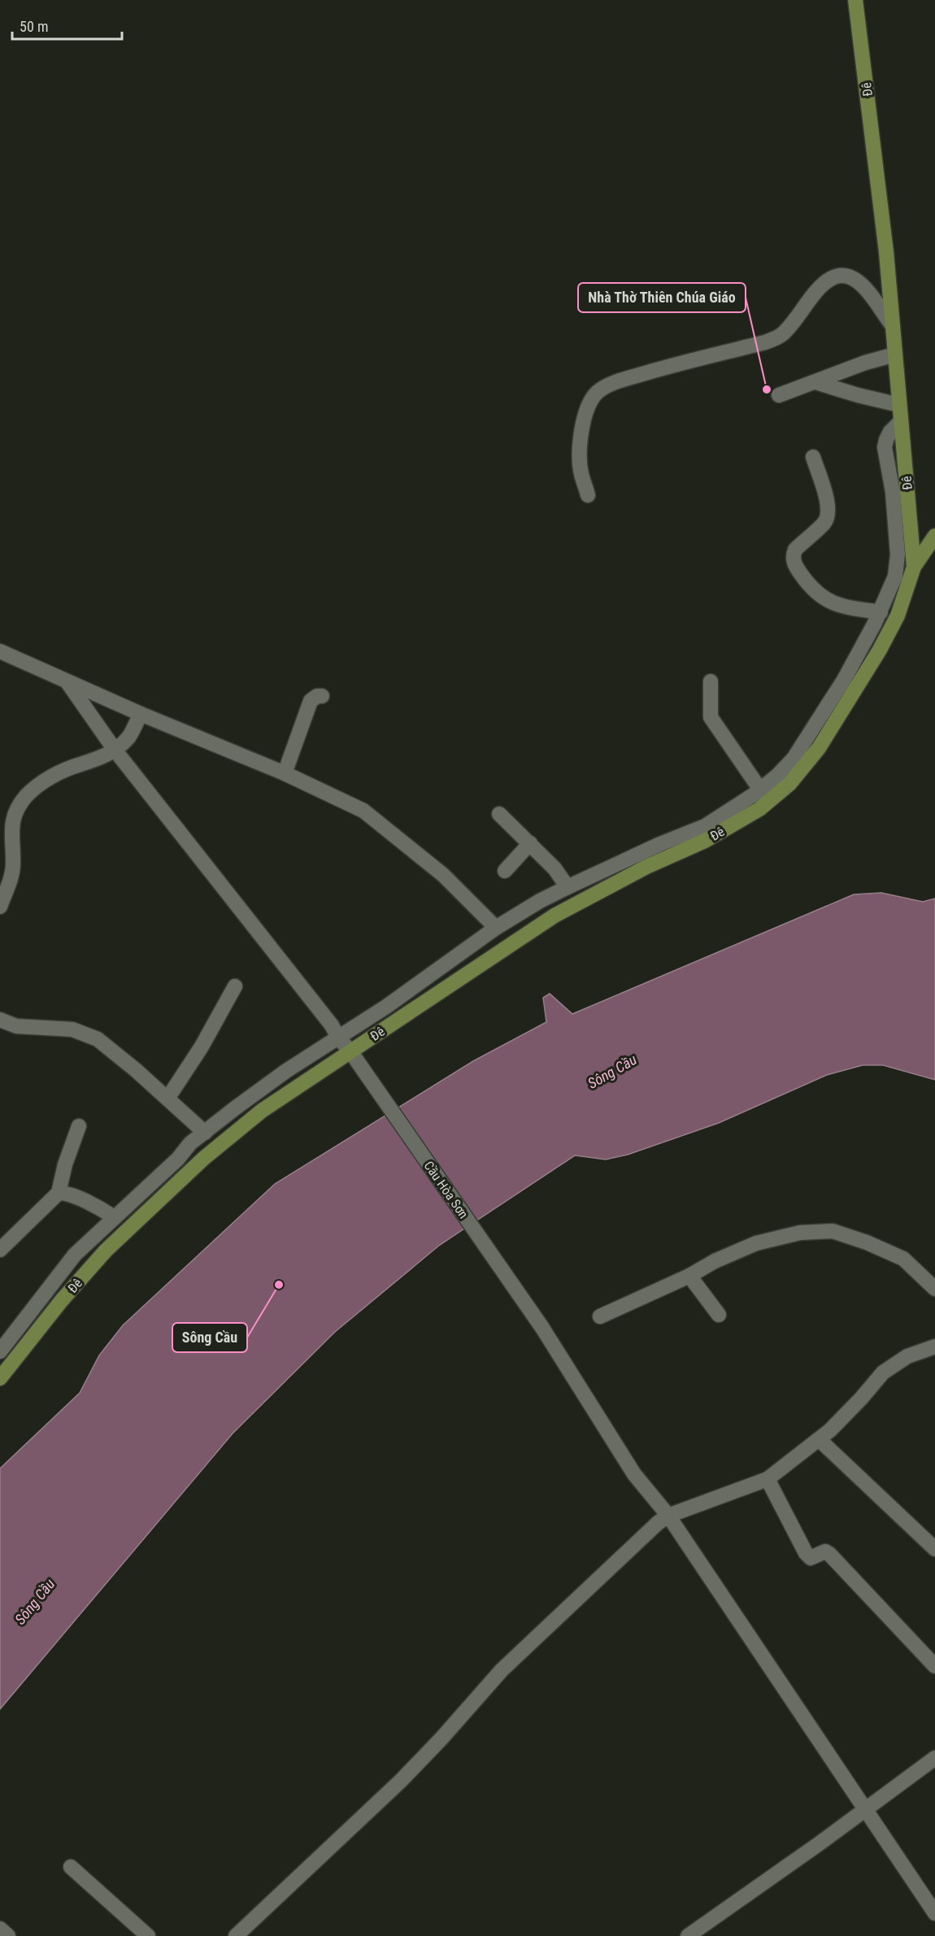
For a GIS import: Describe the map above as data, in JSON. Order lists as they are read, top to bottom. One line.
{"streets":{"main road":["Đê"],"street":["Cầu Hòa Sơn"]},"crossings":[["Đê","Cầu Hòa Sơn"]],"water":["Sông Cầu"],"places":["Nhà Thờ Thiên Chúa Giáo","Sông Cầu"],"scale_bar":"50 m"}
